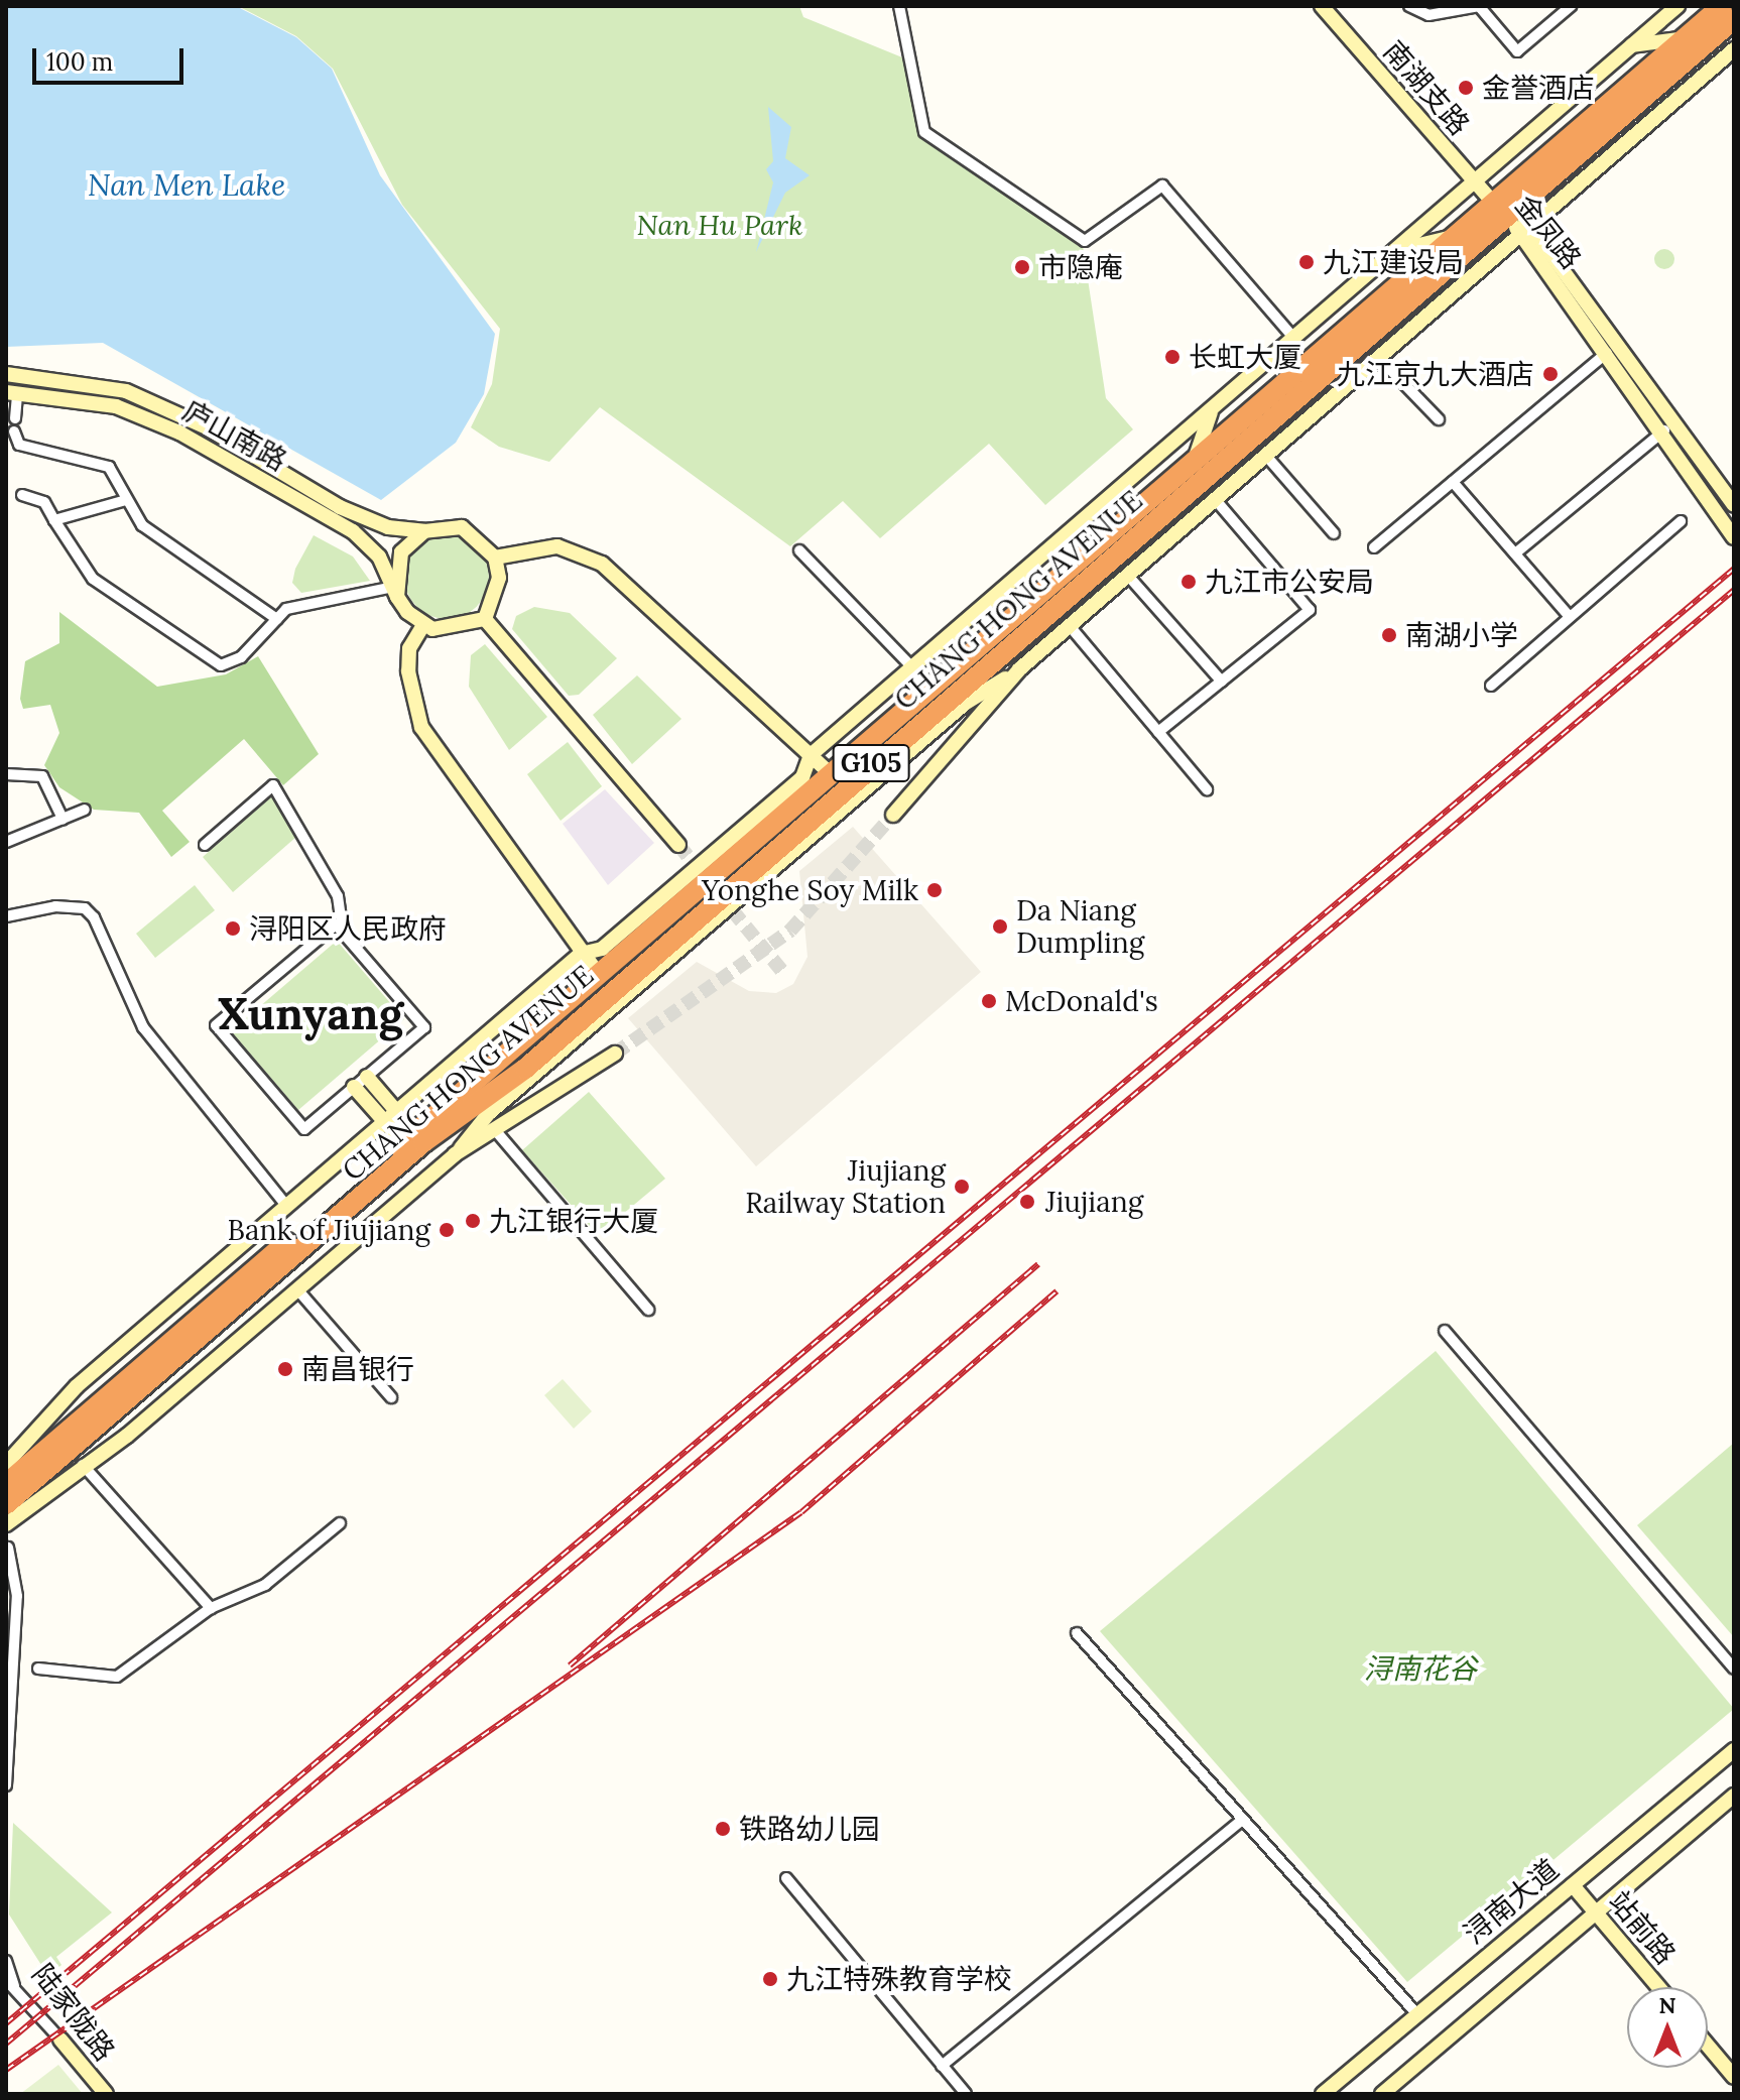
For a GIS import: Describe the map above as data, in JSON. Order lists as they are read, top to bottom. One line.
{"streets":{"highway":["CHANG HONG AVENUE","G105"],"street":["南湖支路","金凤路","庐山南路","浔南大道","站前路","陆家陇路"]},"crossings":[["南湖支路","金凤路"],["南湖支路","CHANG HONG AVENUE"],["金凤路","CHANG HONG AVENUE"],["浔南大道","站前路"]],"districts":["Xunyang"],"water":["Nan Men Lake"],"parks":["Nan Hu Park","浔南花谷"],"places":["金誉酒店","九江建设局","市隐庵","长虹大厦","九江京九大酒店","九江市公安局","南湖小学","Yonghe Soy Milk","Da Niang Dumpling","浔阳区人民政府","McDonald's","Jiujiang Railway Station","Jiujiang","九江银行大厦","Bank of Jiujiang","南昌银行","铁路幼儿园","九江特殊教育学校"],"scale_bar":"100 m","north":"top"}
